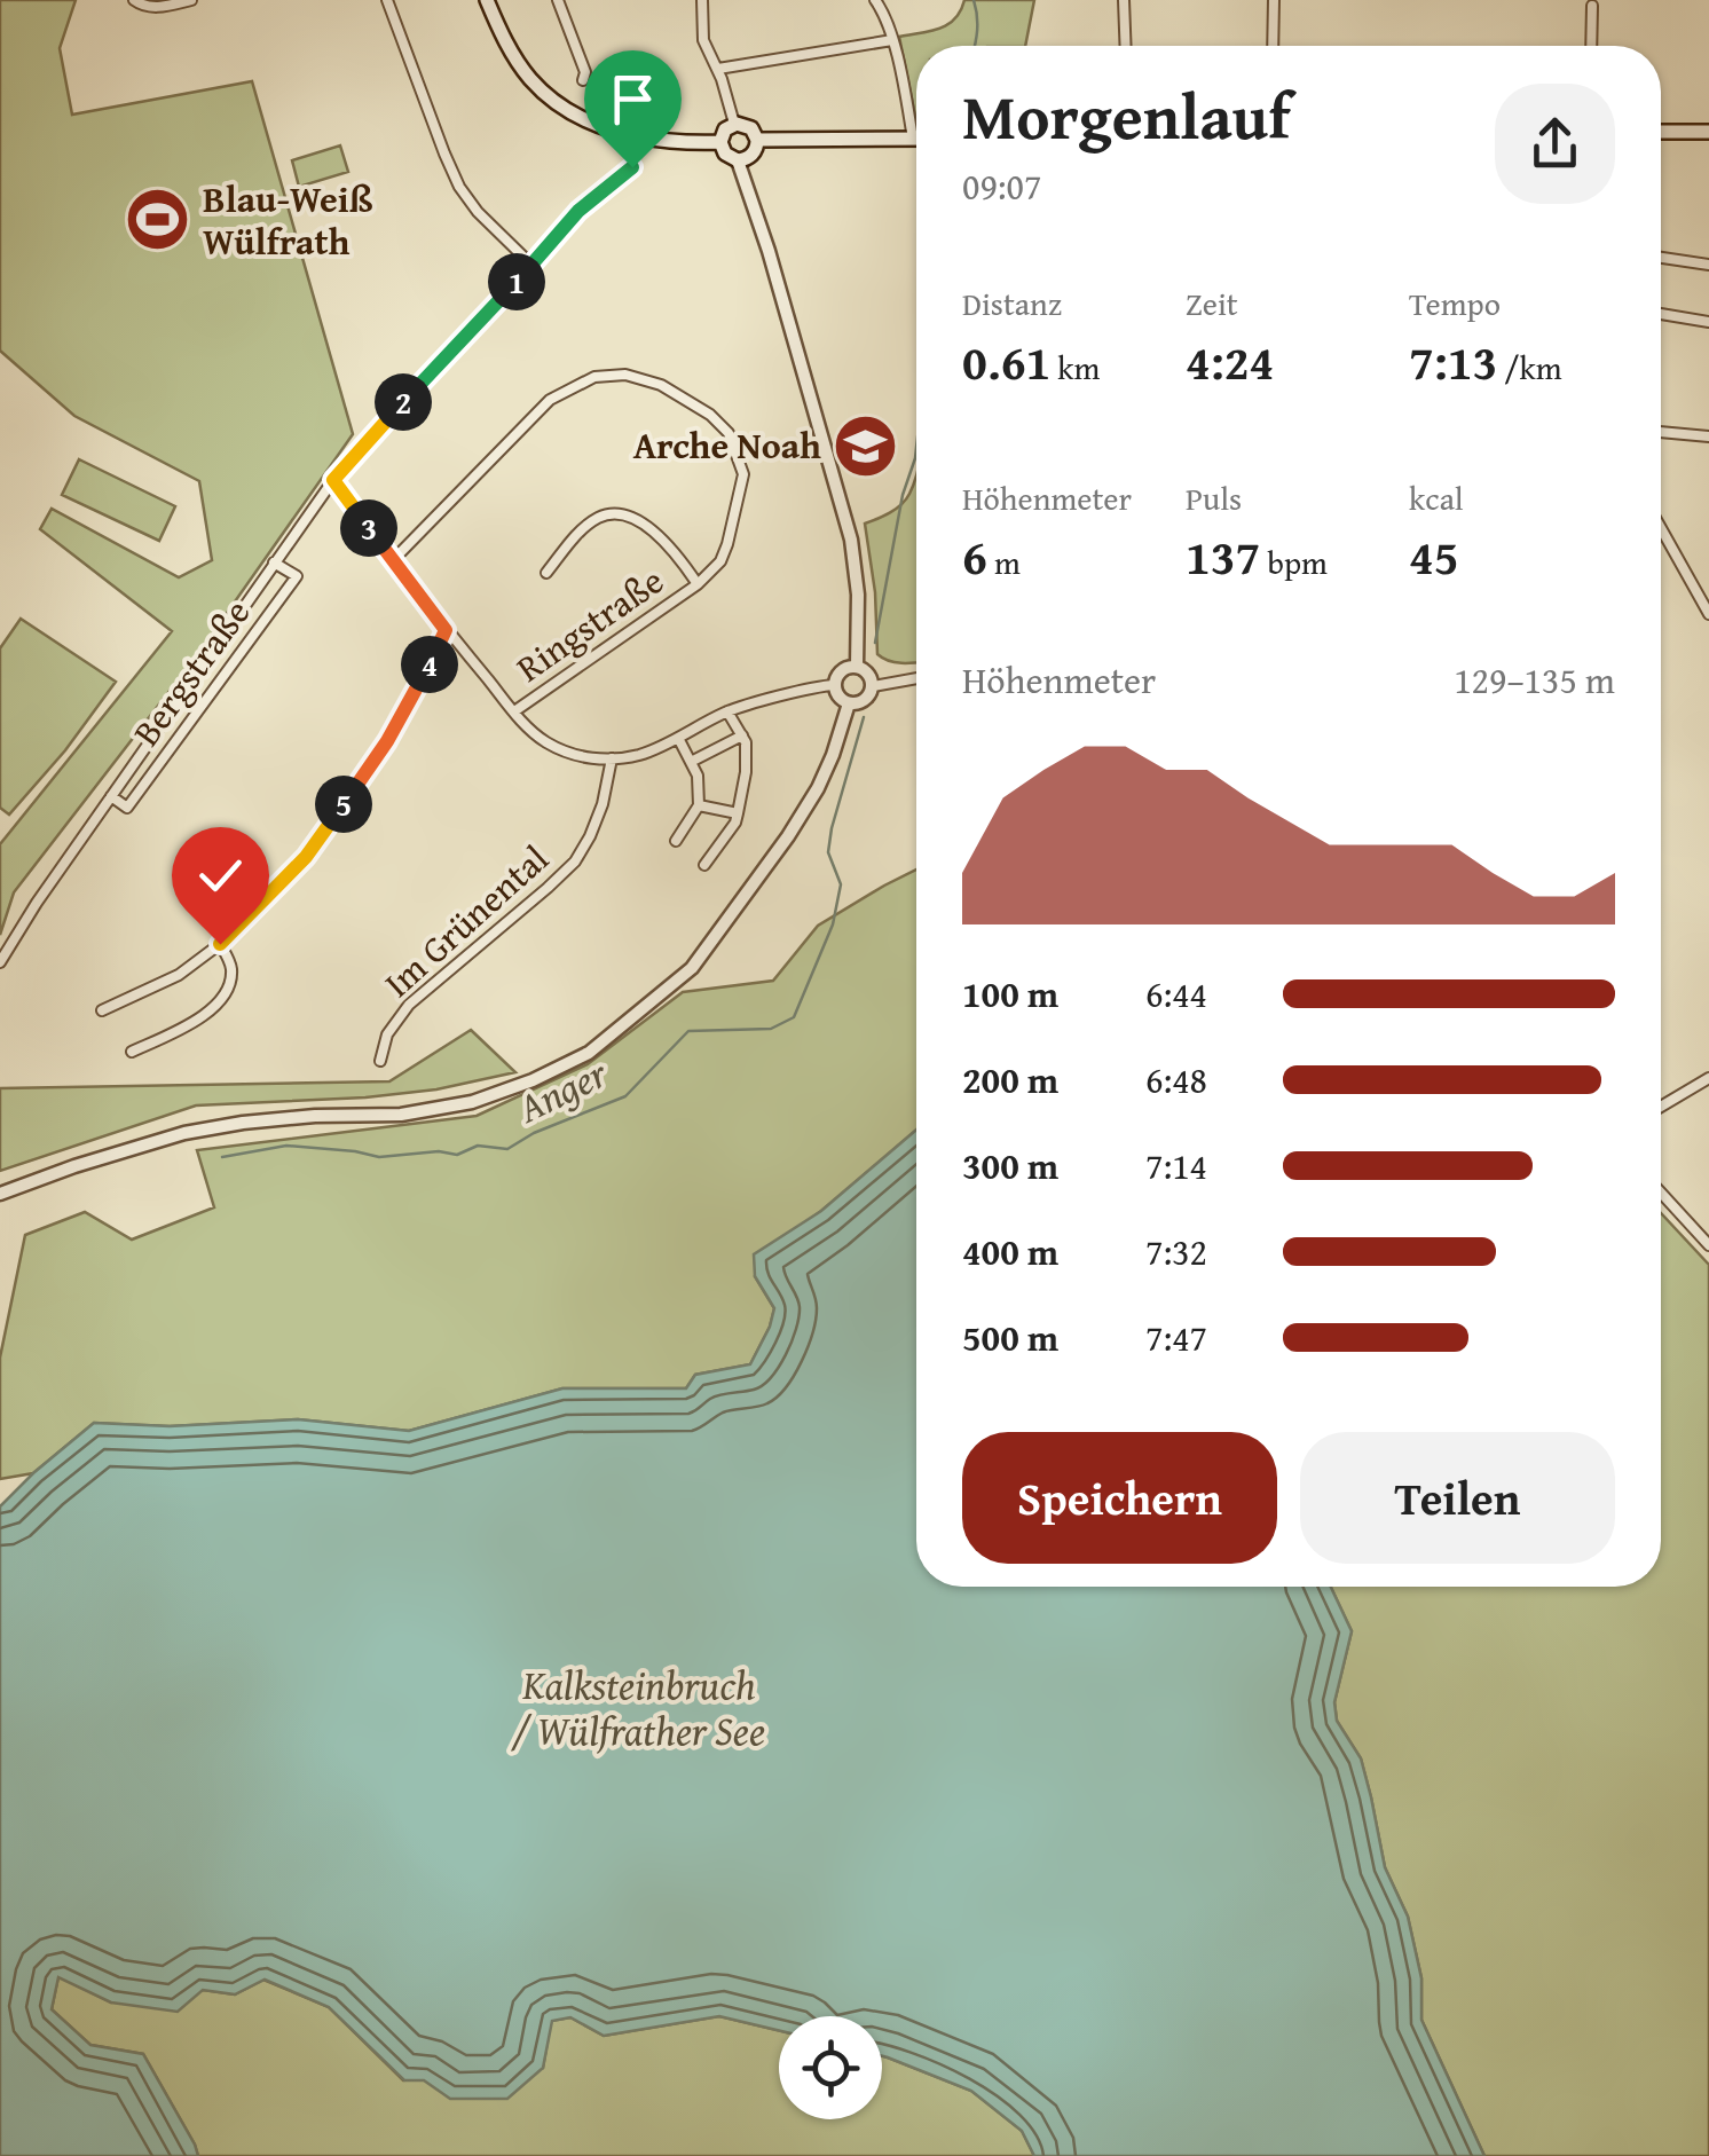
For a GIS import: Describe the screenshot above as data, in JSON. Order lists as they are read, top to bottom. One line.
{"streets":{"street":["Ringstraße","Bergstraße","Im Grünental"]},"water":["Anger","Kalksteinbruch / Wülfrather See"],"places":{"sports":["Blau-Weiß Wülfrath"],"school or university":["Arche Noah"]},"page":{"heading":["Morgenlauf","09:07"],"stats":[["Distanz","0.61 km"],["Zeit","4:24"],["Tempo","7:13 /km"],["Höhenmeter","6 m"],["Puls","137 bpm"],["kcal","45"]],"pins":["1","2","3","4","5"],"chart":["Höhenmeter","129–135 m"],"list":[{"name":"100 m","note":"6:44"},{"name":"200 m","note":"6:48"},{"name":"300 m","note":"7:14"},{"name":"400 m","note":"7:32"},{"name":"500 m","note":"7:47"}],"buttons":["Speichern","Teilen"]}}
